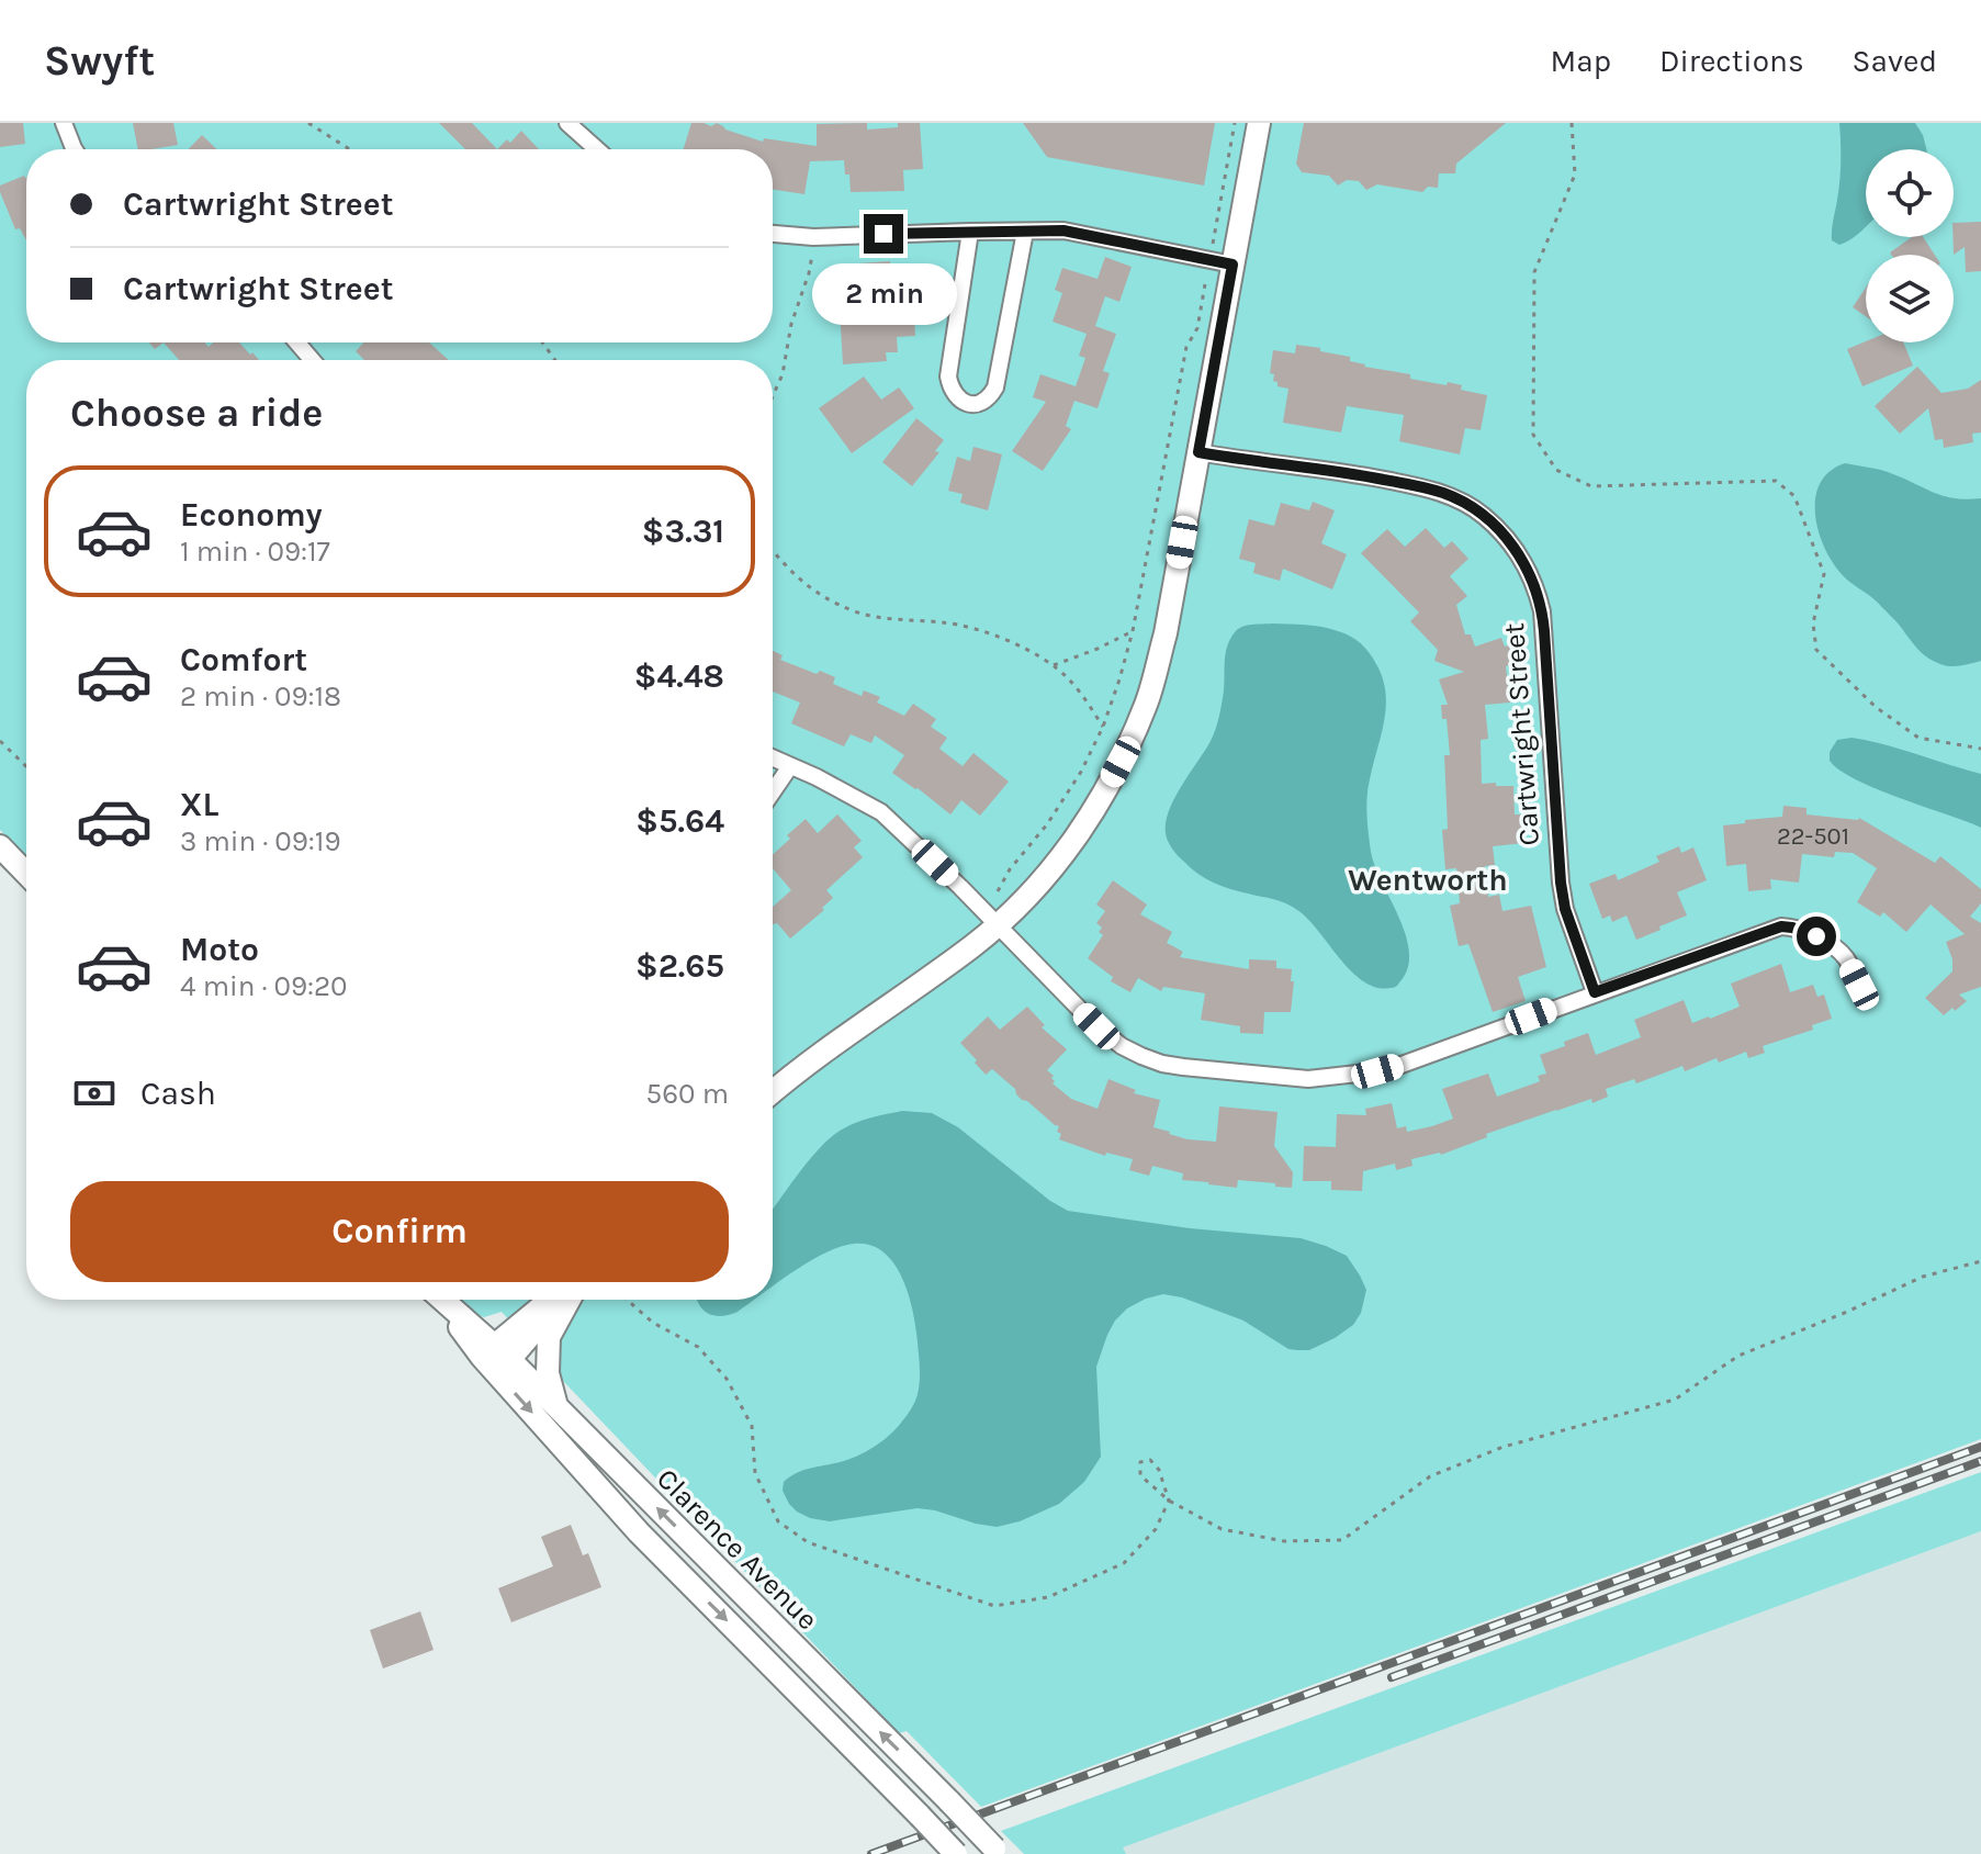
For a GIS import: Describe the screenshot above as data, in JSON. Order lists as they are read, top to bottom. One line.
{"streets":{"main road":["Clarence Avenue"],"street":["Cartwright Street"]},"districts":["Wentworth"],"house_numbers":["22-501"],"page":{"header":"Swyft","nav":["Map","Directions","Saved"],"banner":["Cartwright Street","Cartwright Street"],"bubble":"2 min","heading":"Choose a ride","list":[{"name":"Economy","note":"1 min · 09:17","value":"$3.31"},{"name":"Comfort","note":"2 min · 09:18","value":"$4.48"},{"name":"XL","note":"3 min · 09:19","value":"$5.64"},{"name":"Moto","note":"4 min · 09:20","value":"$2.65"}],"pay":["Cash","560 m"],"buttons":"Confirm"}}
